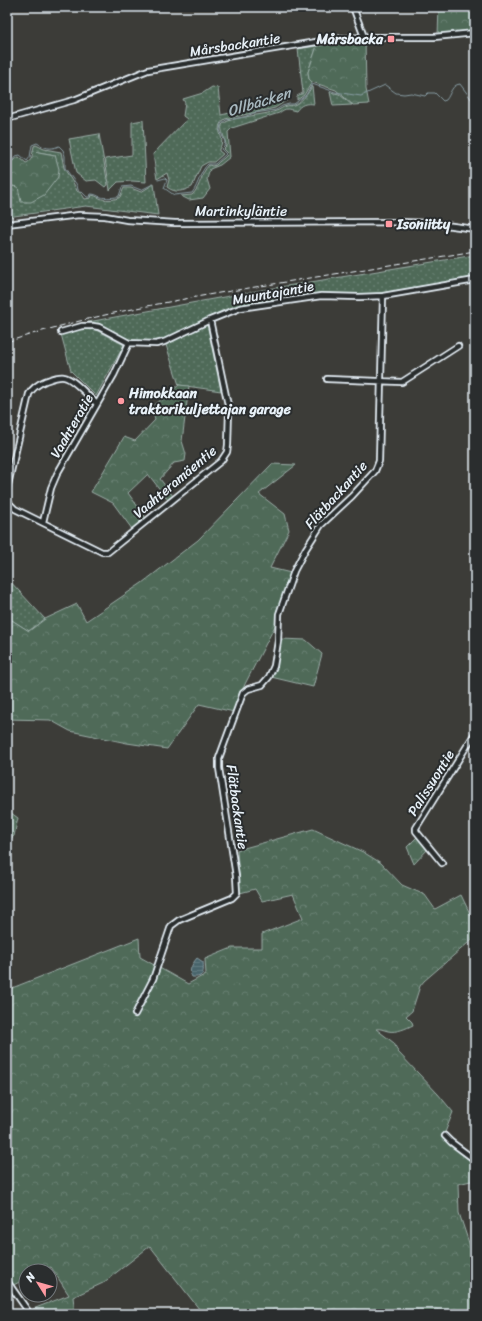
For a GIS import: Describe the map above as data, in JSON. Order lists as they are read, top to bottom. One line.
{"streets":{"street":["Mårsbackantie","Martinkyläntie","Muuntajantie","Vaahteratie","Vaahteramäentie","Flätbackantie","Palissuontie"]},"crossings":[["Muuntajantie","Vaahteratie"],["Muuntajantie","Vaahteramäentie"],["Muuntajantie","Flätbackantie"],["Vaahteratie","Vaahteramäentie"]],"water":["Ollbäcken"],"places":{"transit":["Mårsbacka","Isoniitty"],"other":["Himokkaan traktorikuljettajan garage"]},"north":"top left"}
